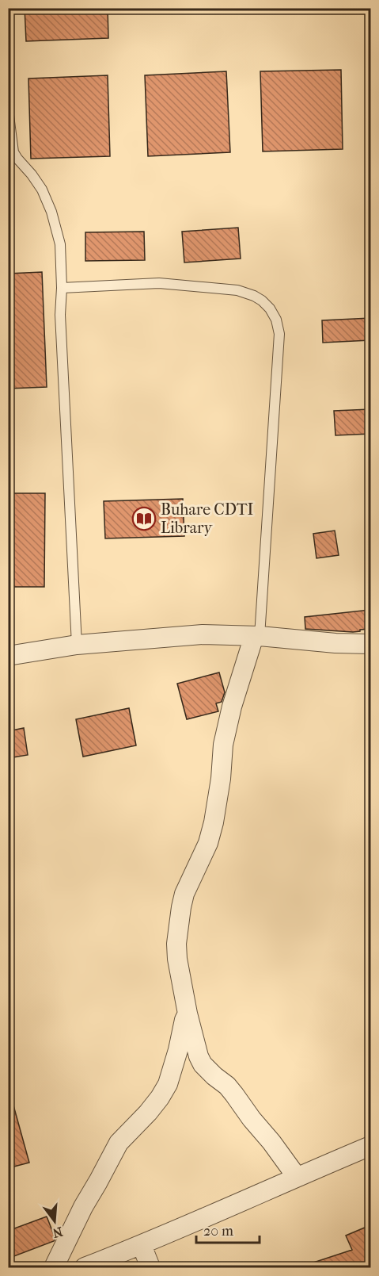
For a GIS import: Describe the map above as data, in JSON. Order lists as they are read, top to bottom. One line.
{"places":{"library":["Buhare CDTI Library"]},"scale_bar":"20 m","north":"bottom"}
